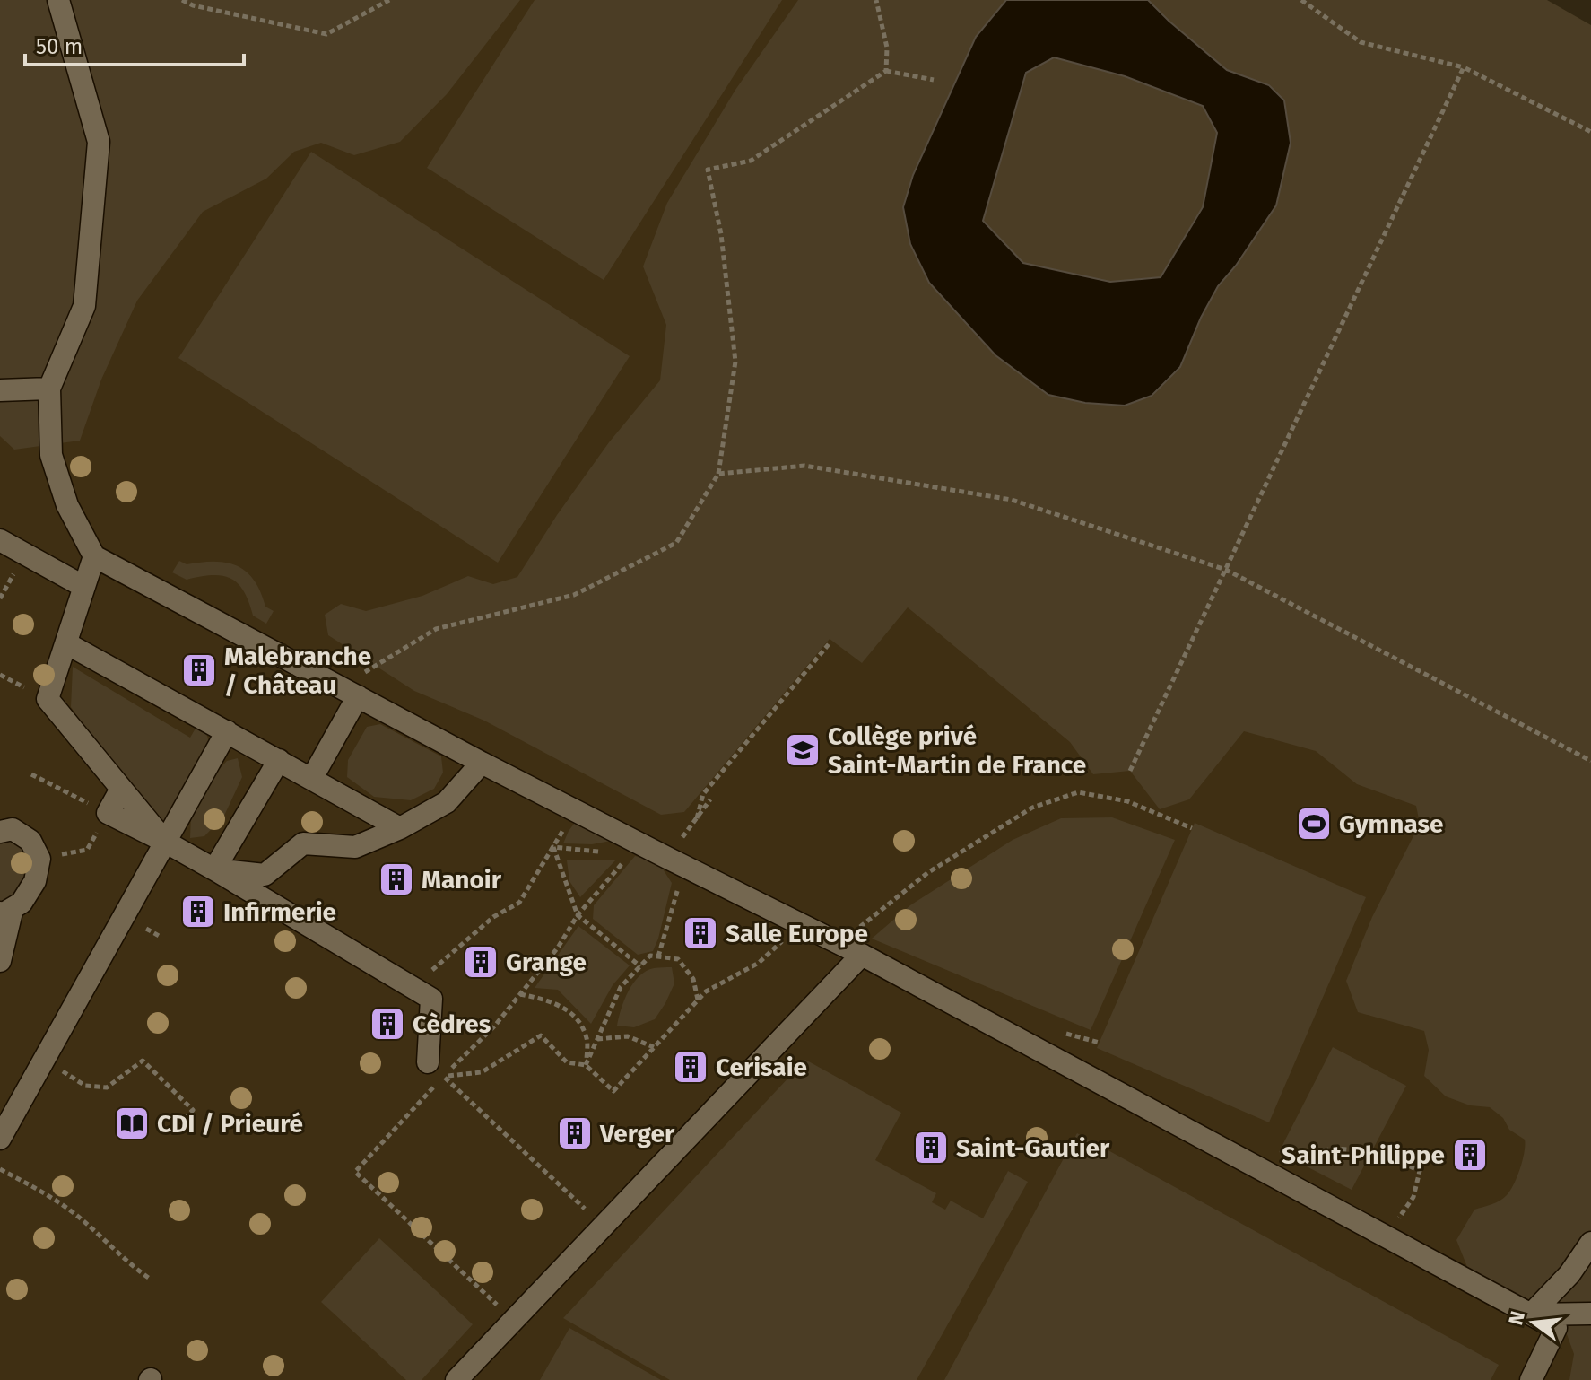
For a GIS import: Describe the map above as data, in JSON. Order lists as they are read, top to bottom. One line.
{"places":{"building":["Malebranche / Château","Manoir","Infirmerie","Salle Europe","Grange","Cèdres","Cerisaie","Verger","Saint-Gautier","Saint-Philippe"],"school or university":["Collège privé Saint-Martin de France"],"sports":["Gymnase"],"library":["CDI / Prieuré"]},"scale_bar":"50 m","north":"left"}
